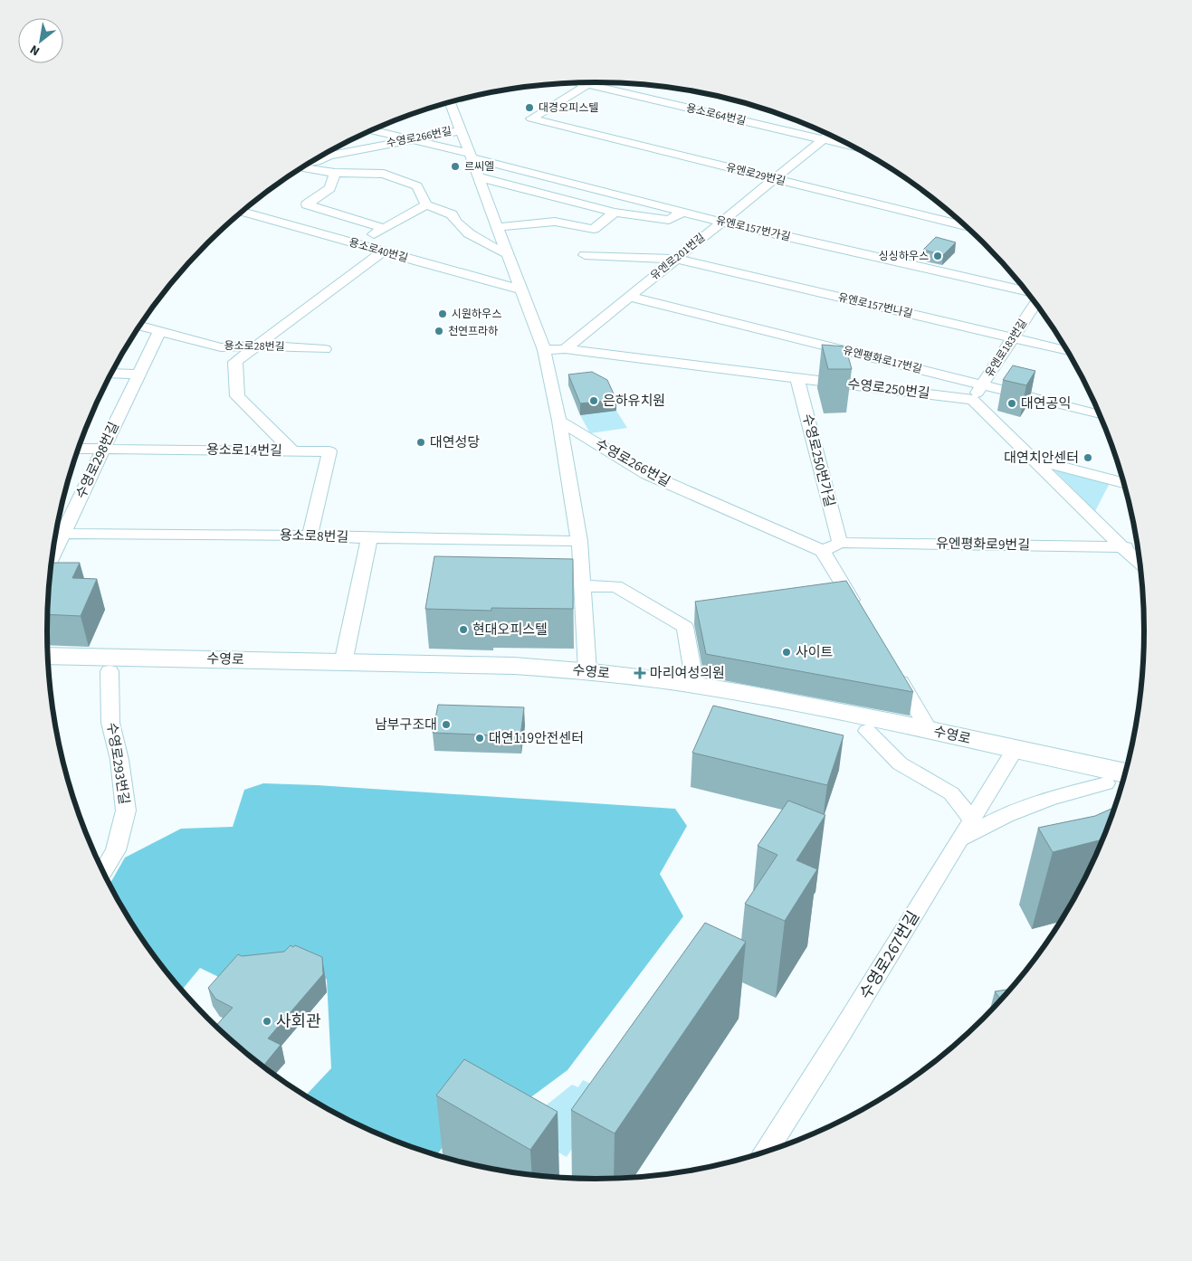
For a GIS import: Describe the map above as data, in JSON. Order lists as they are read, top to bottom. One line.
{"streets":{"main road":["수영로"],"street":["용소로64번길","수영로266번길","유엔로29번길","유엔로157번가길","용소로40번길","유엔로201번길","유엔로157번나길","용소로28번길","유엔로183번길","유엔평화로17번길","수영로250번길","용소로14번길","수영로298번길","수영로250번가길","용소로8번길","유엔평화로9번길","수영로293번길","수영로267번길"]},"crossings":[["용소로64번길","유엔로29번길"],["용소로64번길","유엔로201번길"],["수영로266번길","유엔로157번가길"],["수영로266번길","용소로40번길"],["수영로266번길","수영로250번길"],["수영로266번길","유엔평화로9번길"],["유엔로29번길","유엔로201번길"],["유엔로157번가길","유엔로201번길"],["유엔로201번길","유엔로157번나길"],["유엔로201번길","유엔평화로17번길"],["유엔로201번길","수영로250번길"],["유엔로157번나길","유엔로183번길"],["용소로28번길","수영로298번길"],["유엔로183번길","유엔평화로17번길"],["유엔로183번길","수영로250번길"],["수영로250번길","수영로250번가길"],["용소로14번길","수영로298번길"],["용소로14번길","용소로8번길"],["수영로298번길","용소로8번길"],["수영로250번가길","유엔평화로9번길"],["수영로","수영로293번길"],["수영로","수영로267번길"]],"places":{"other":["대경오피스텔","르씨엘","싱싱하우스","시원하우스","천연프라하","은하유치원","대연공익","대연성당","대연치안센터","현대오피스텔","사이트","남부구조대","대연119안전센터","사회관"],"health":["마리여성의원"]},"north":"bottom left"}
